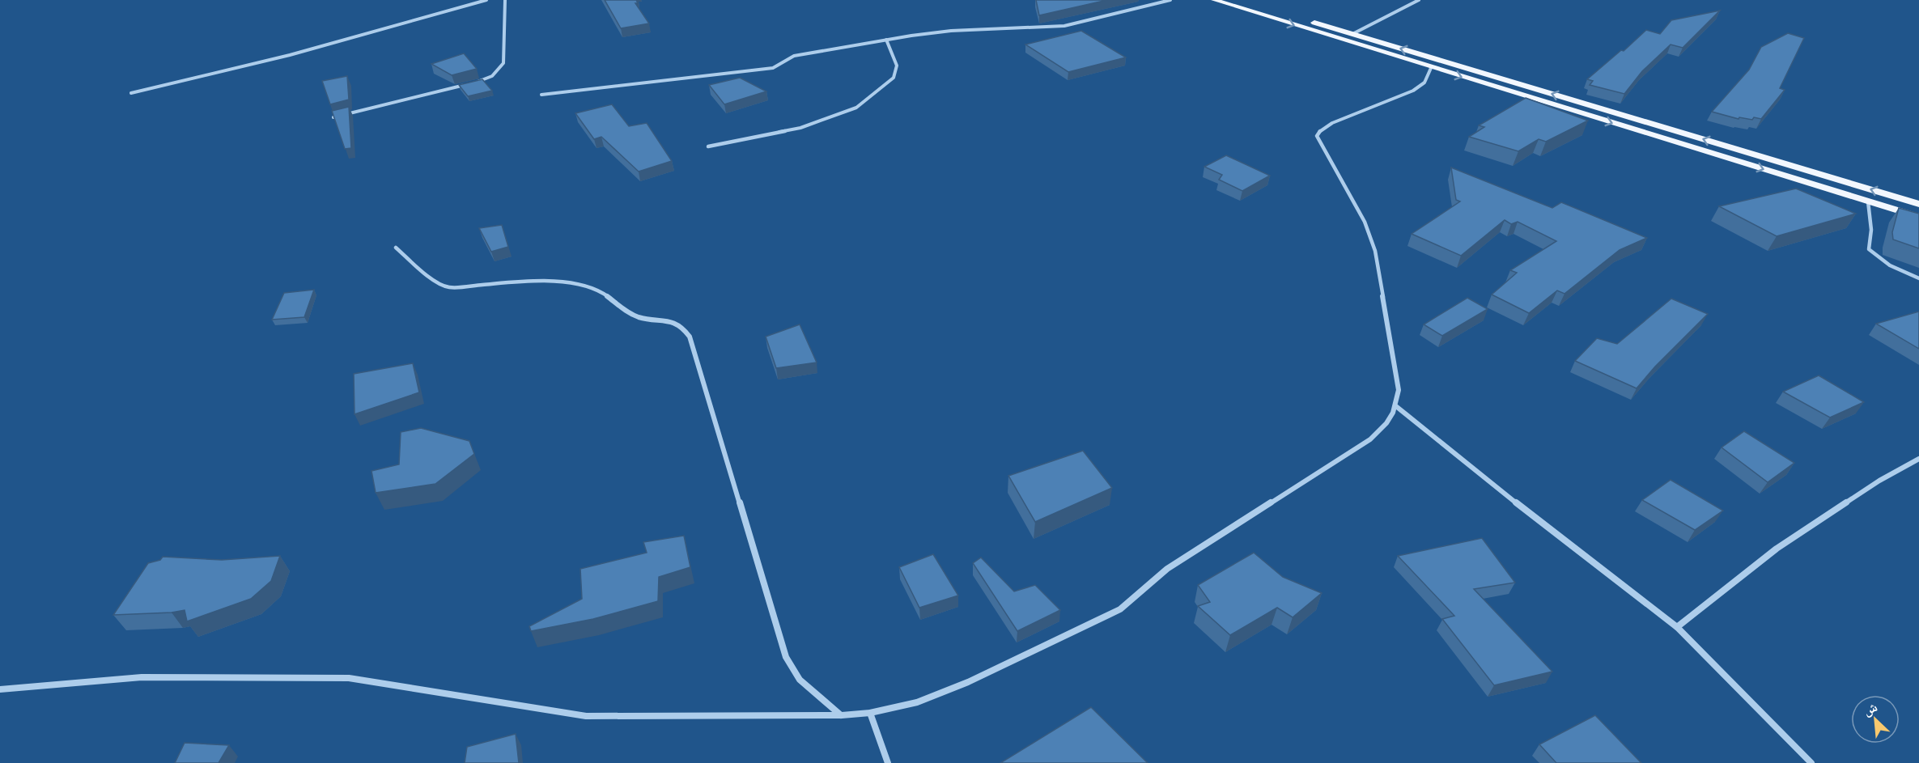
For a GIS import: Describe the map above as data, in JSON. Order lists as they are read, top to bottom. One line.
{"north":"top left"}
